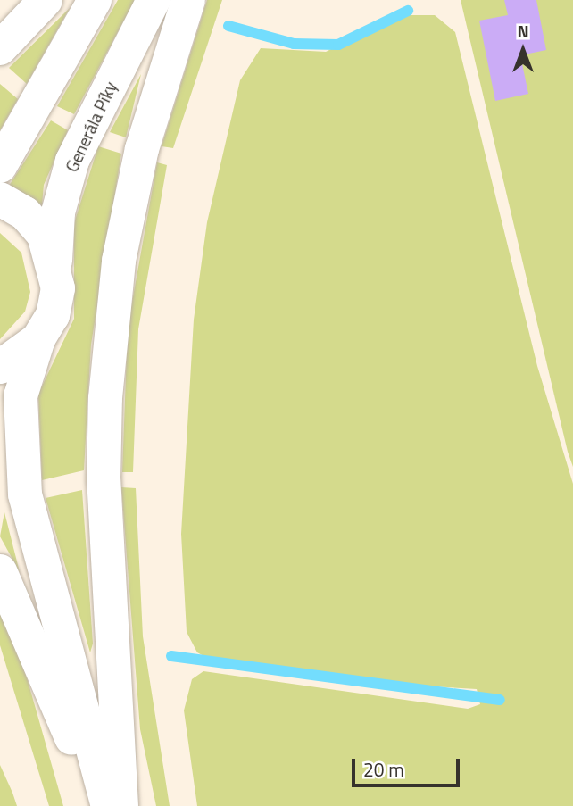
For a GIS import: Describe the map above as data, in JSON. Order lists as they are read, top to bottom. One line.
{"streets":{"main road":["Generála Píky"]},"scale_bar":"20 m","north":"top"}
